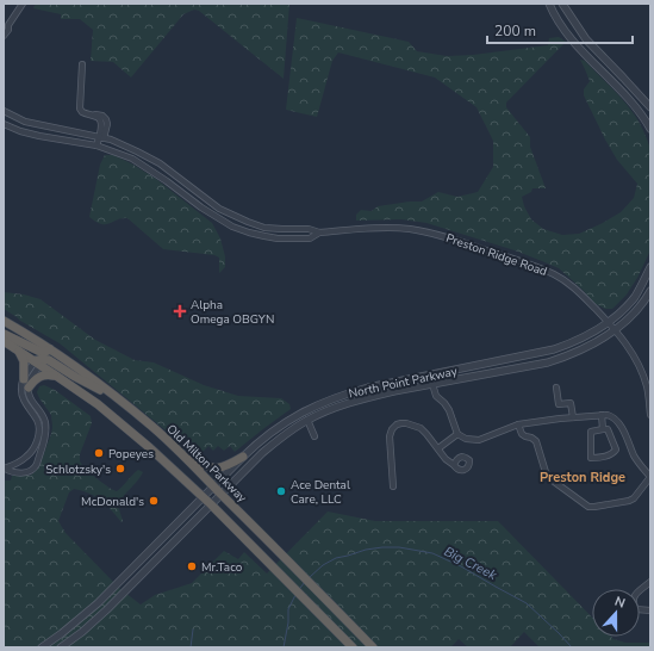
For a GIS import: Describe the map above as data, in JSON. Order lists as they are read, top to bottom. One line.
{"streets":{"highway":["Old Milton Parkway"],"street":["Preston Ridge Road","North Point Parkway"]},"crossings":[["Preston Ridge Road","North Point Parkway"],["North Point Parkway","Old Milton Parkway"]],"districts":["Preston Ridge"],"water":["Big Creek"],"places":{"health":["Alpha Omega OBGYN"],"other":["Popeyes","Schlotzsky's","Ace Dental Care, LLC","McDonald's","Mr.Taco"]},"scale_bar":"200 m","north":"top"}
